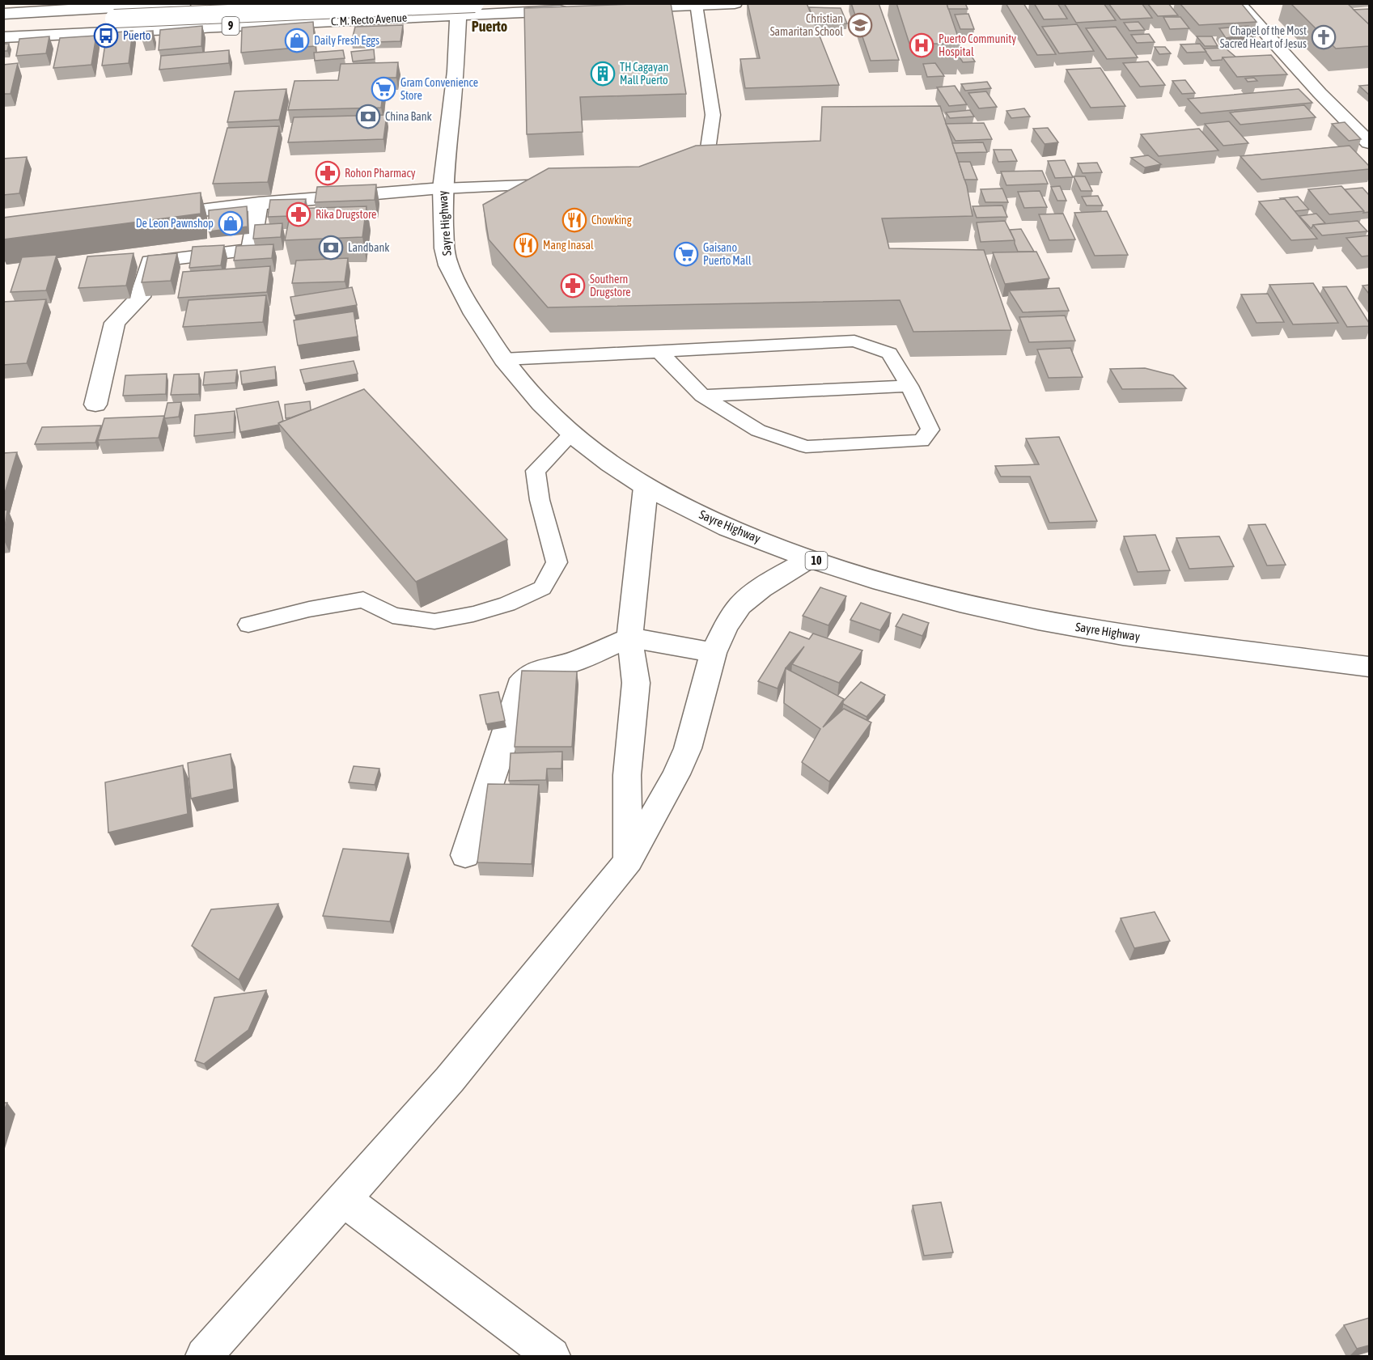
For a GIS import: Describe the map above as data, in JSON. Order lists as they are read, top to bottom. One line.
{"streets":{"main road":["C. M. Recto Avenue","9","Sayre Highway","10"]},"crossings":[["C. M. Recto Avenue","Sayre Highway"]],"districts":["Puerto"],"places":{"school or university":["Christian Samaritan School"],"bus stop":["Puerto"],"church":["Chapel of the Most Sacred Heart of Jesus"],"shop":["Daily Fresh Eggs","De Leon Pawnshop"],"hospital":["Puerto Community Hospital"],"building":["TH Cagayan Mall Puerto"],"supermarket":["Gram Convenience Store","Gaisano Puerto Mall"],"bank":["China Bank","Landbank"],"pharmacy":["Rohon Pharmacy","Rika Drugstore","Southern Drugstore"],"restaurant":["Chowking","Mang Inasal"]}}
